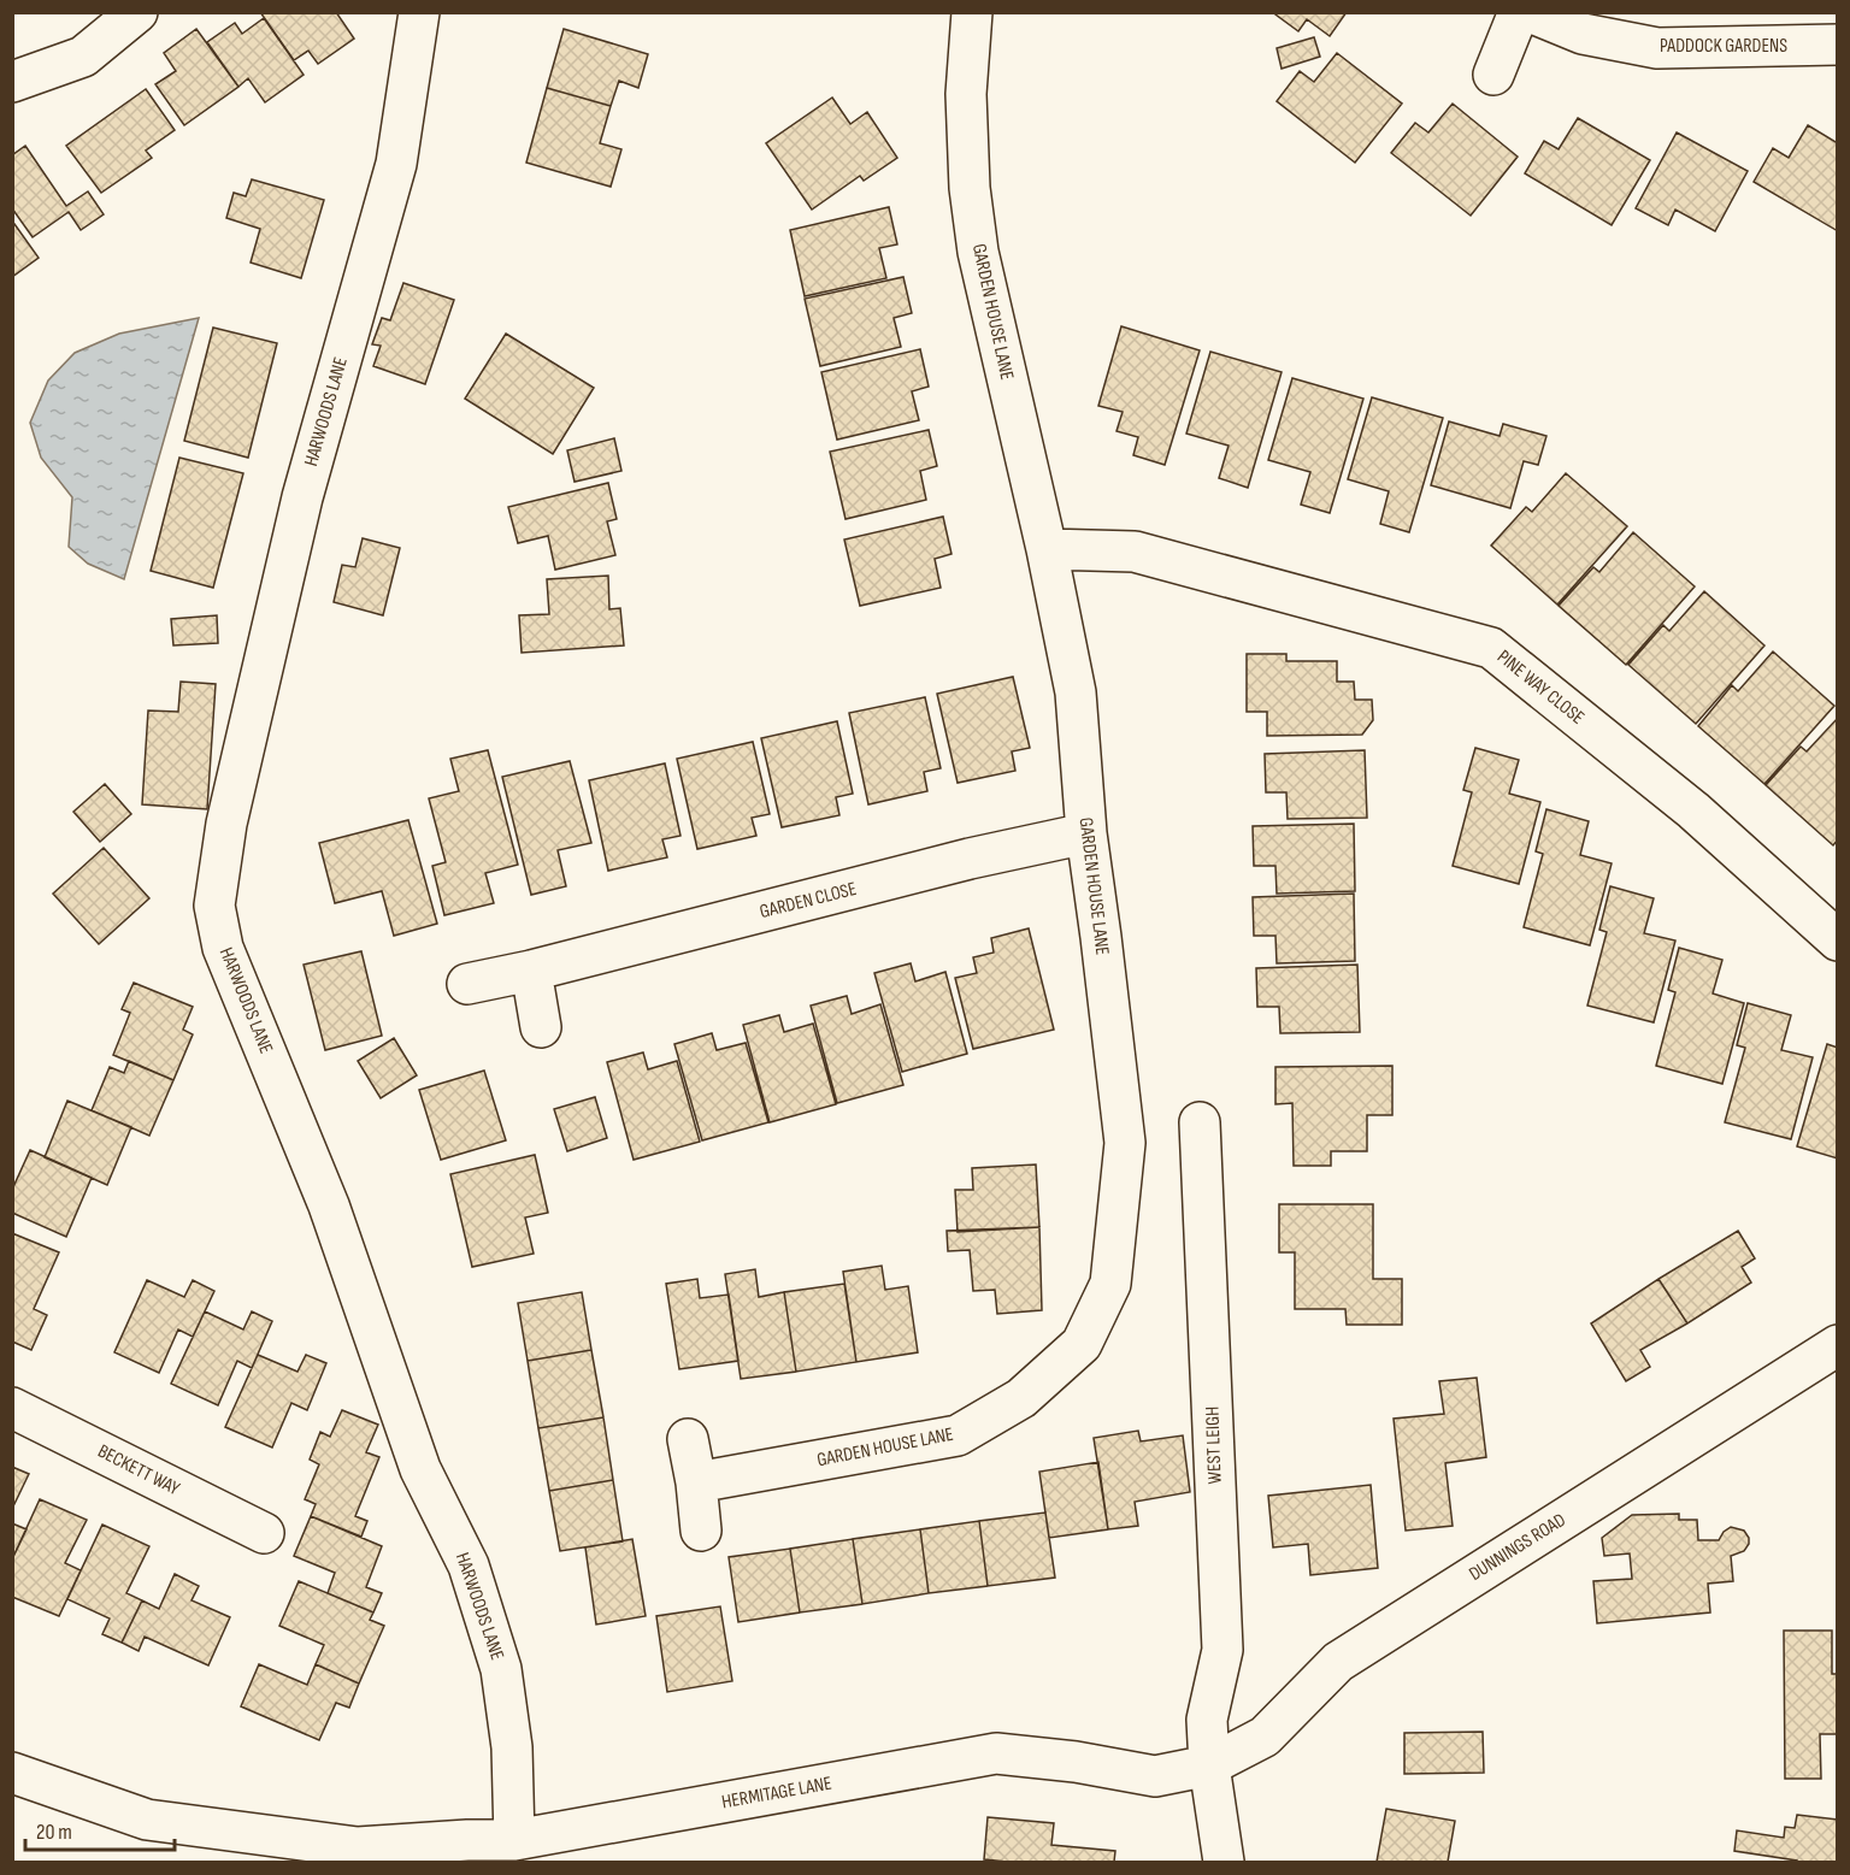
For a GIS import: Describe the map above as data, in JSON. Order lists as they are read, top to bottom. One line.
{"streets":{"street":["PADDOCK GARDENS","GARDEN HOUSE LANE","HARWOODS LANE","PINE WAY CLOSE","GARDEN CLOSE","WEST LEIGH","BECKETT WAY","DUNNINGS ROAD","HERMITAGE LANE"]},"crossings":[["GARDEN HOUSE LANE","PINE WAY CLOSE"],["GARDEN HOUSE LANE","GARDEN CLOSE"],["HARWOODS LANE","HERMITAGE LANE"],["WEST LEIGH","DUNNINGS ROAD"],["WEST LEIGH","HERMITAGE LANE"],["DUNNINGS ROAD","HERMITAGE LANE"]],"scale_bar":"20 m"}
